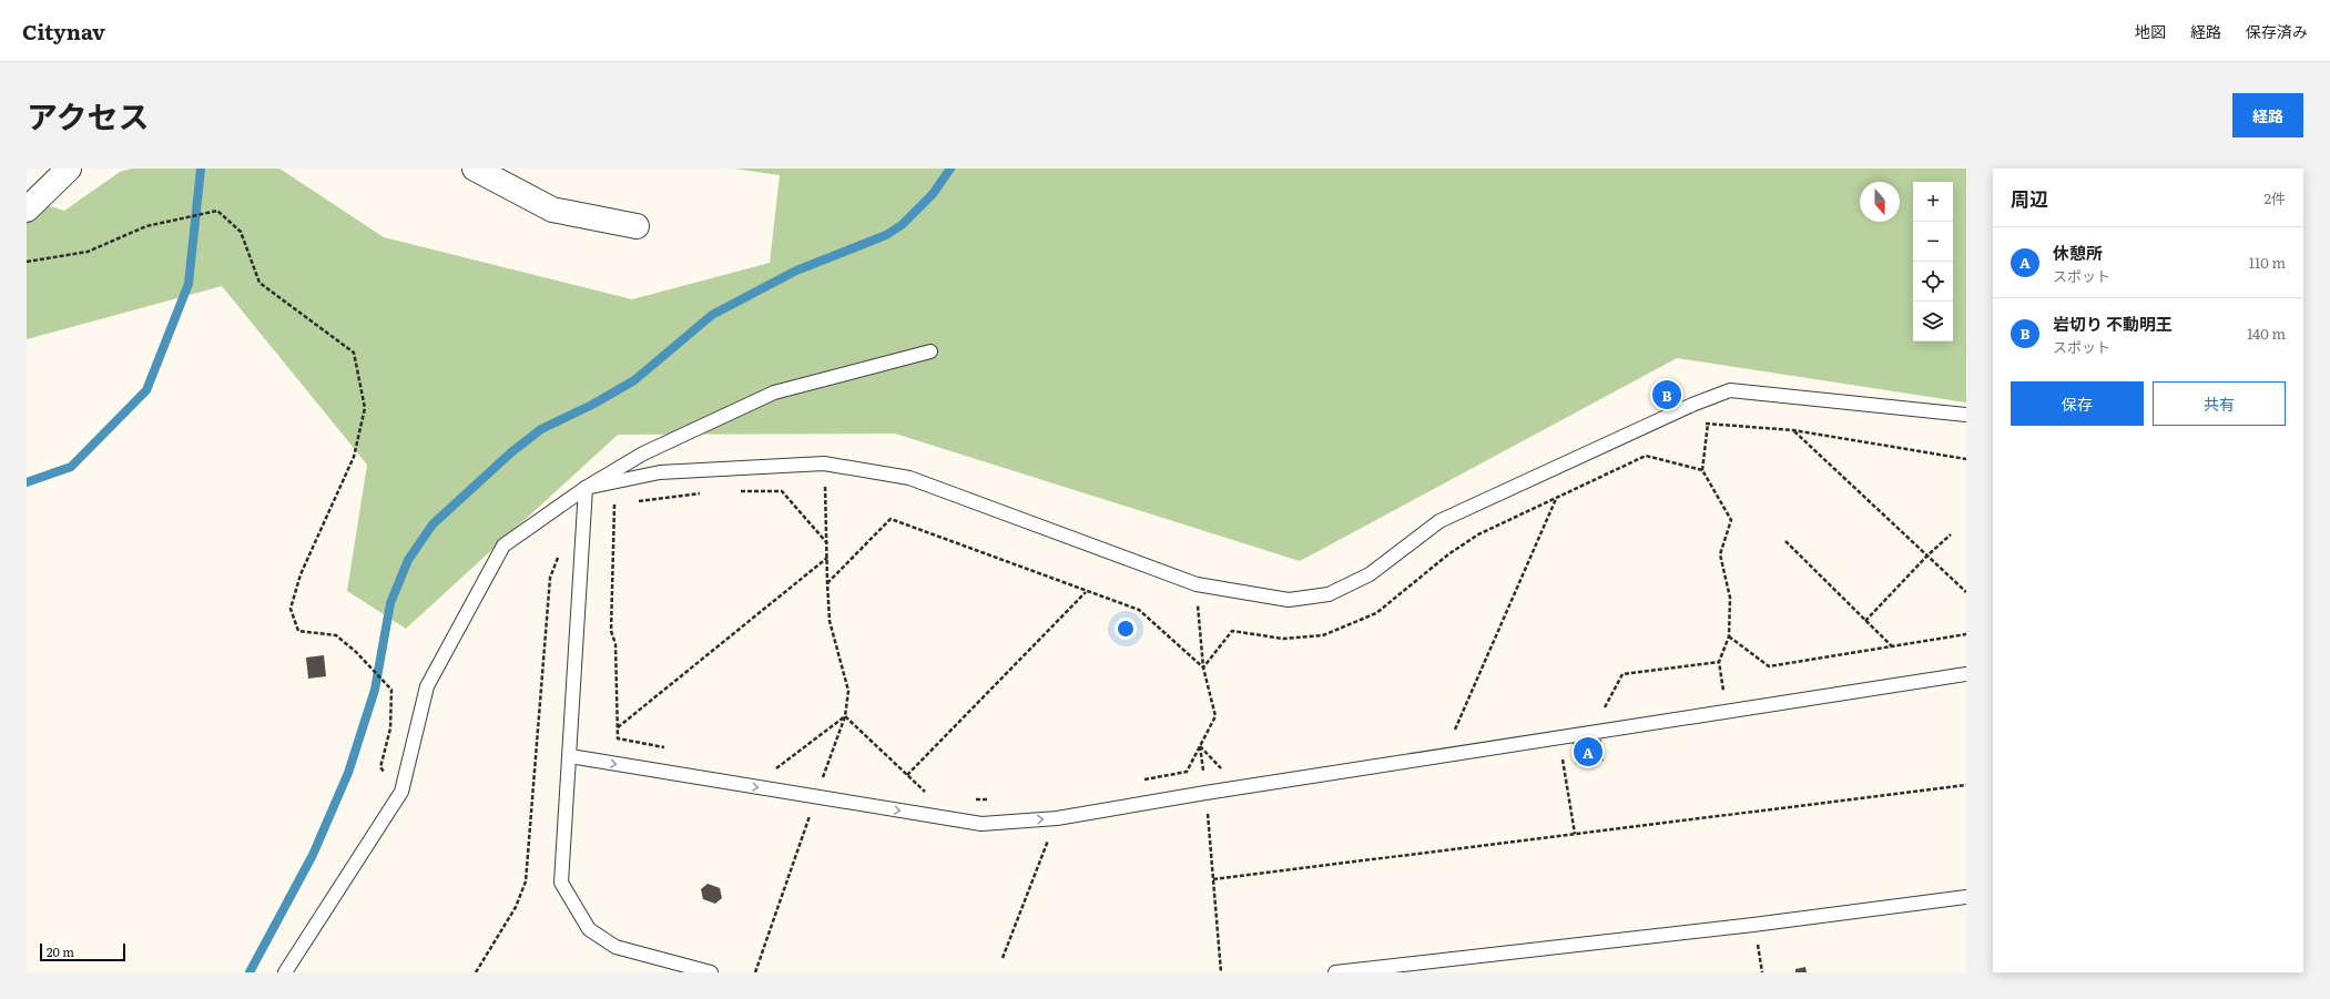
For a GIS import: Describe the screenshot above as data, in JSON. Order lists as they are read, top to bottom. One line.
{"scale_bar":"20 m","north":"bottom","page":{"header":"Citynav","nav":["地図","経路","保存済み"],"title":"アクセス","buttons":["経路",["保存","共有"]],"heading":["周辺","2件"],"map_buttons":["+","−"],"list":[{"mark":"A","name":"休憩所","note":"スポット","value":"110 m"},{"mark":"B","name":"岩切り 不動明王","note":"スポット","value":"140 m"}],"pins":["B","A"],"scale":"20 m"}}
